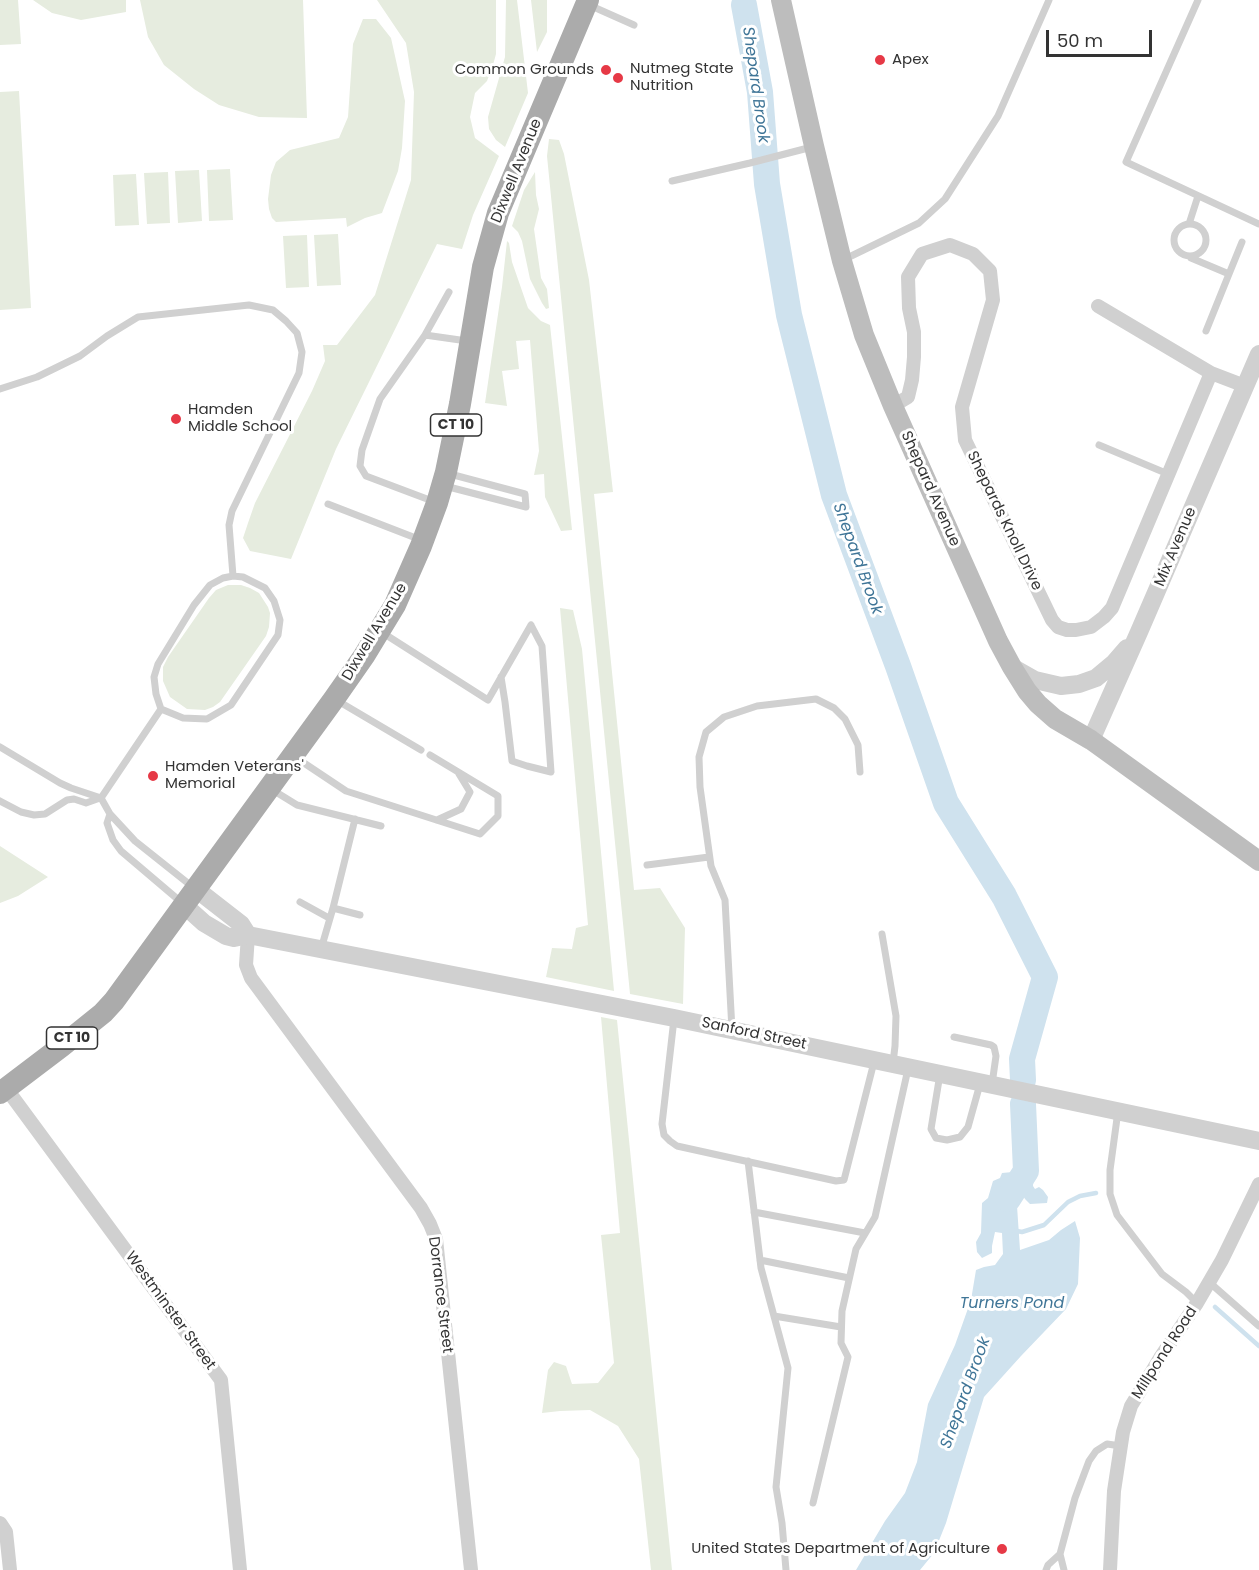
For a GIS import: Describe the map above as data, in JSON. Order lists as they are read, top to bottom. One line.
{"streets":{"main road":["Dixwell Avenue","CT 10","Shepard Avenue"],"street":["Shepards Knoll Drive","Mix Avenue","Sanford Street","Dorrance Street","Westminster Street","Millpond Road"]},"crossings":[["Dixwell Avenue","Westminster Street"],["Shepard Avenue","Shepards Knoll Drive"],["Shepard Avenue","Mix Avenue"],["Sanford Street","Dorrance Street"]],"water":["Shepard Brook","Turners Pond"],"places":["Apex","Common Grounds","Nutmeg State Nutrition","Hamden Middle School","Hamden Veterans' Memorial","United States Department of Agriculture"],"scale_bar":"50 m"}
